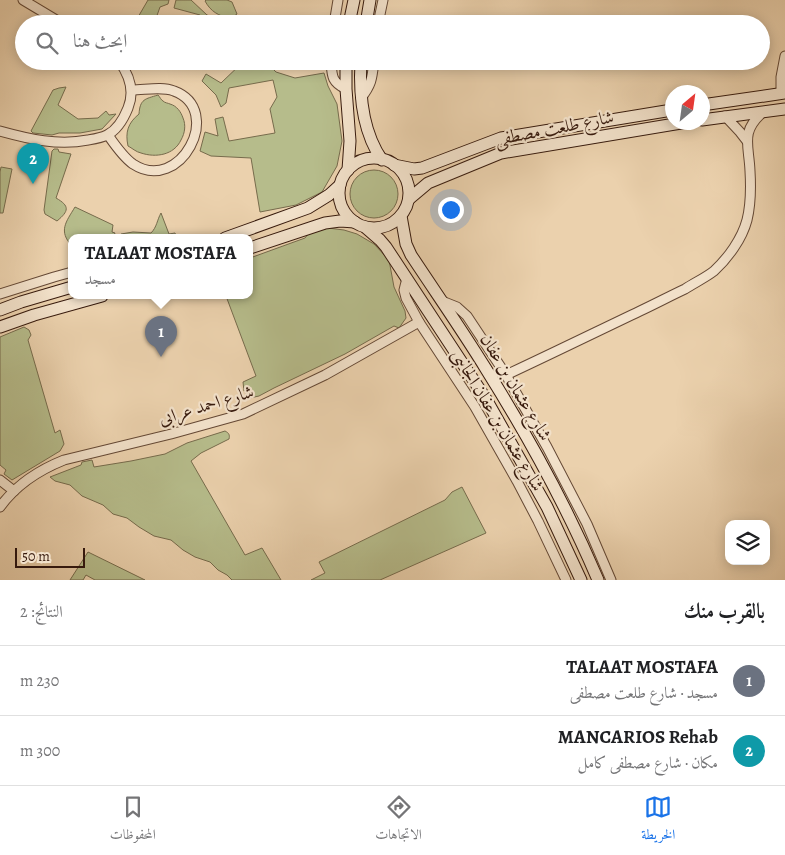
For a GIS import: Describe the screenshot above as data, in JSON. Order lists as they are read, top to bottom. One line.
{"streets":{"street":["شارع طلعت مصطفى","شارع عثمان بن عفان","شارع احمد عرابى","شارع عثمان بن عفان الجانبى"]},"crossings":[["شارع طلعت مصطفى","شارع عثمان بن عفان"],["شارع عثمان بن عفان","شارع عثمان بن عفان الجانبى"],["شارع احمد عرابى","شارع عثمان بن عفان الجانبى"]],"scale_bar":"50 m","north":"top right","page":{"search":"ابحث هنا","pins":["2","1"],"popup":["TALAAT MOSTAFA","مسجد"],"scale":"50 m","heading":["بالقرب منك","النتائج: 2"],"list":[{"mark":"1","name":"TALAAT MOSTAFA","note":"مسجد · شارع طلعت مصطفى","value":"230 m"},{"mark":"2","name":"MANCARIOS Rehab","note":"مكان · شارع مصطفى كامل","value":"300 m"}],"nav":["الخريطة","الاتجاهات","المحفوظات"]}}
